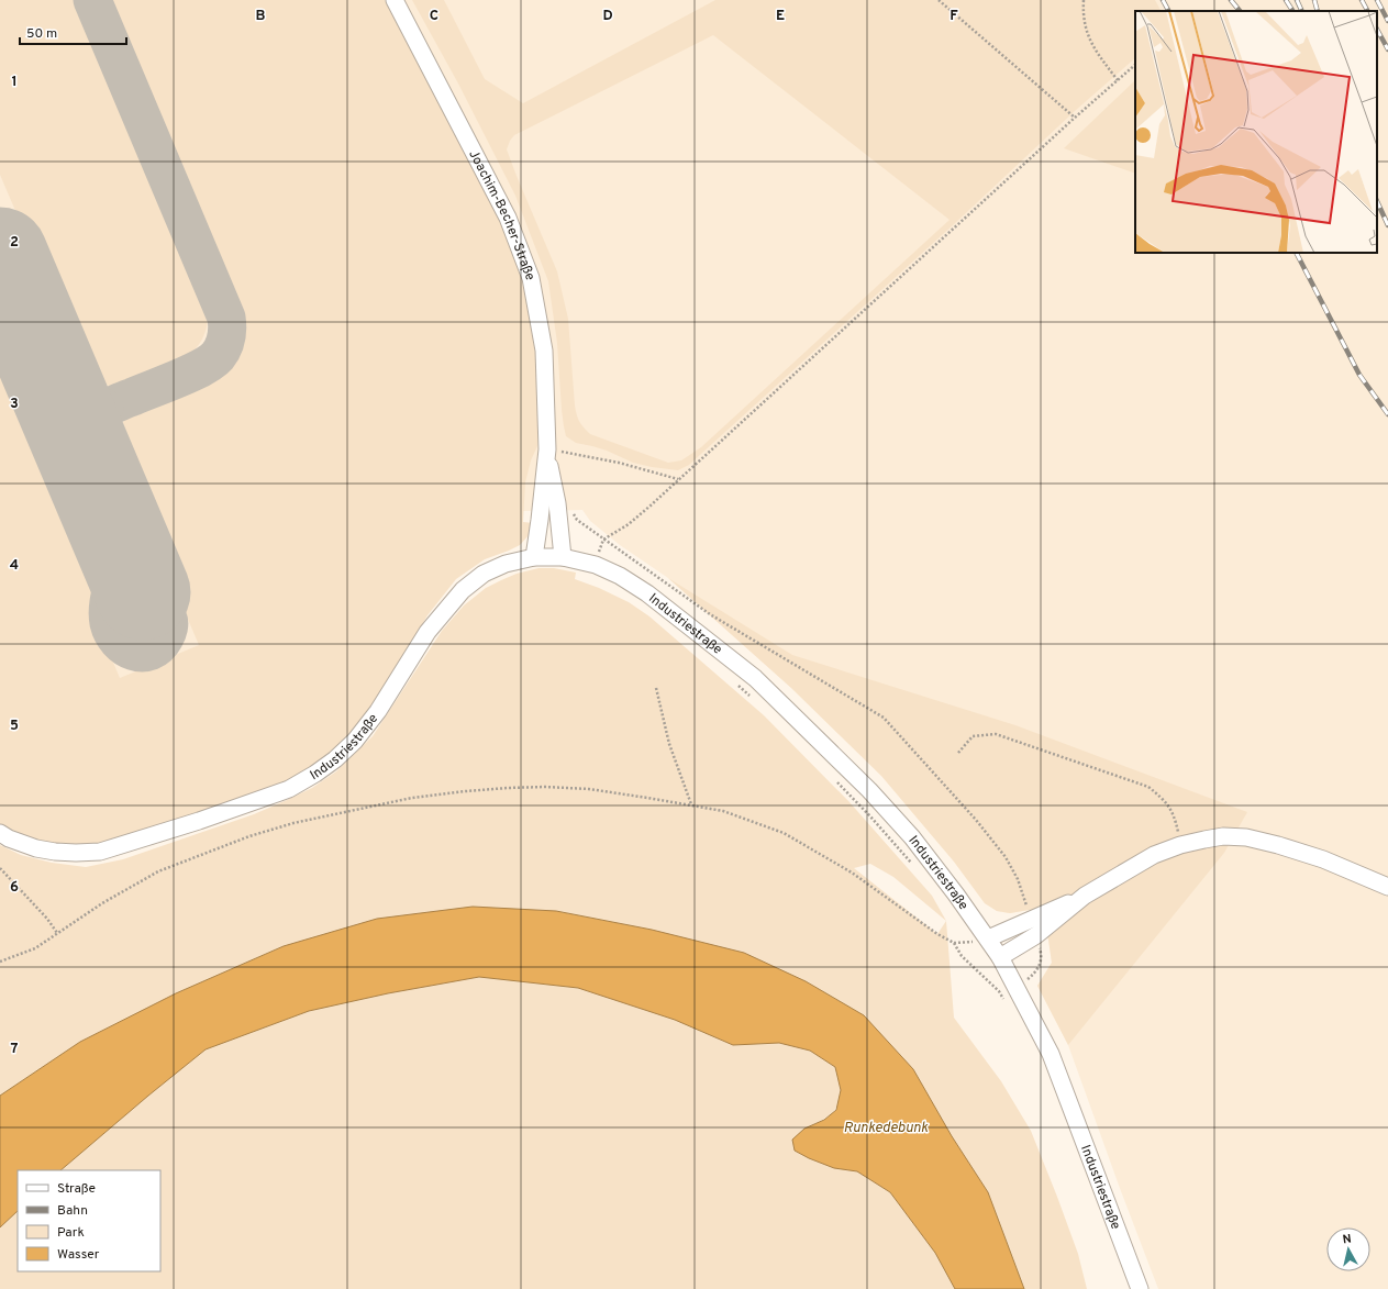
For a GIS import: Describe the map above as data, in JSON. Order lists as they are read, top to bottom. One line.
{"streets":{"street":["Joachim-Becher-Straße","Industriestraße"]},"crossings":[["Joachim-Becher-Straße","Industriestraße"]],"water":["Runkedebunk"],"legend":["Straße","Bahn","Park","Wasser"],"scale_bar":"50 m","north":"top","grid":{"columns":["B","C","D","E","F"],"rows":["1","2","3","4","5","6","7"]}}
